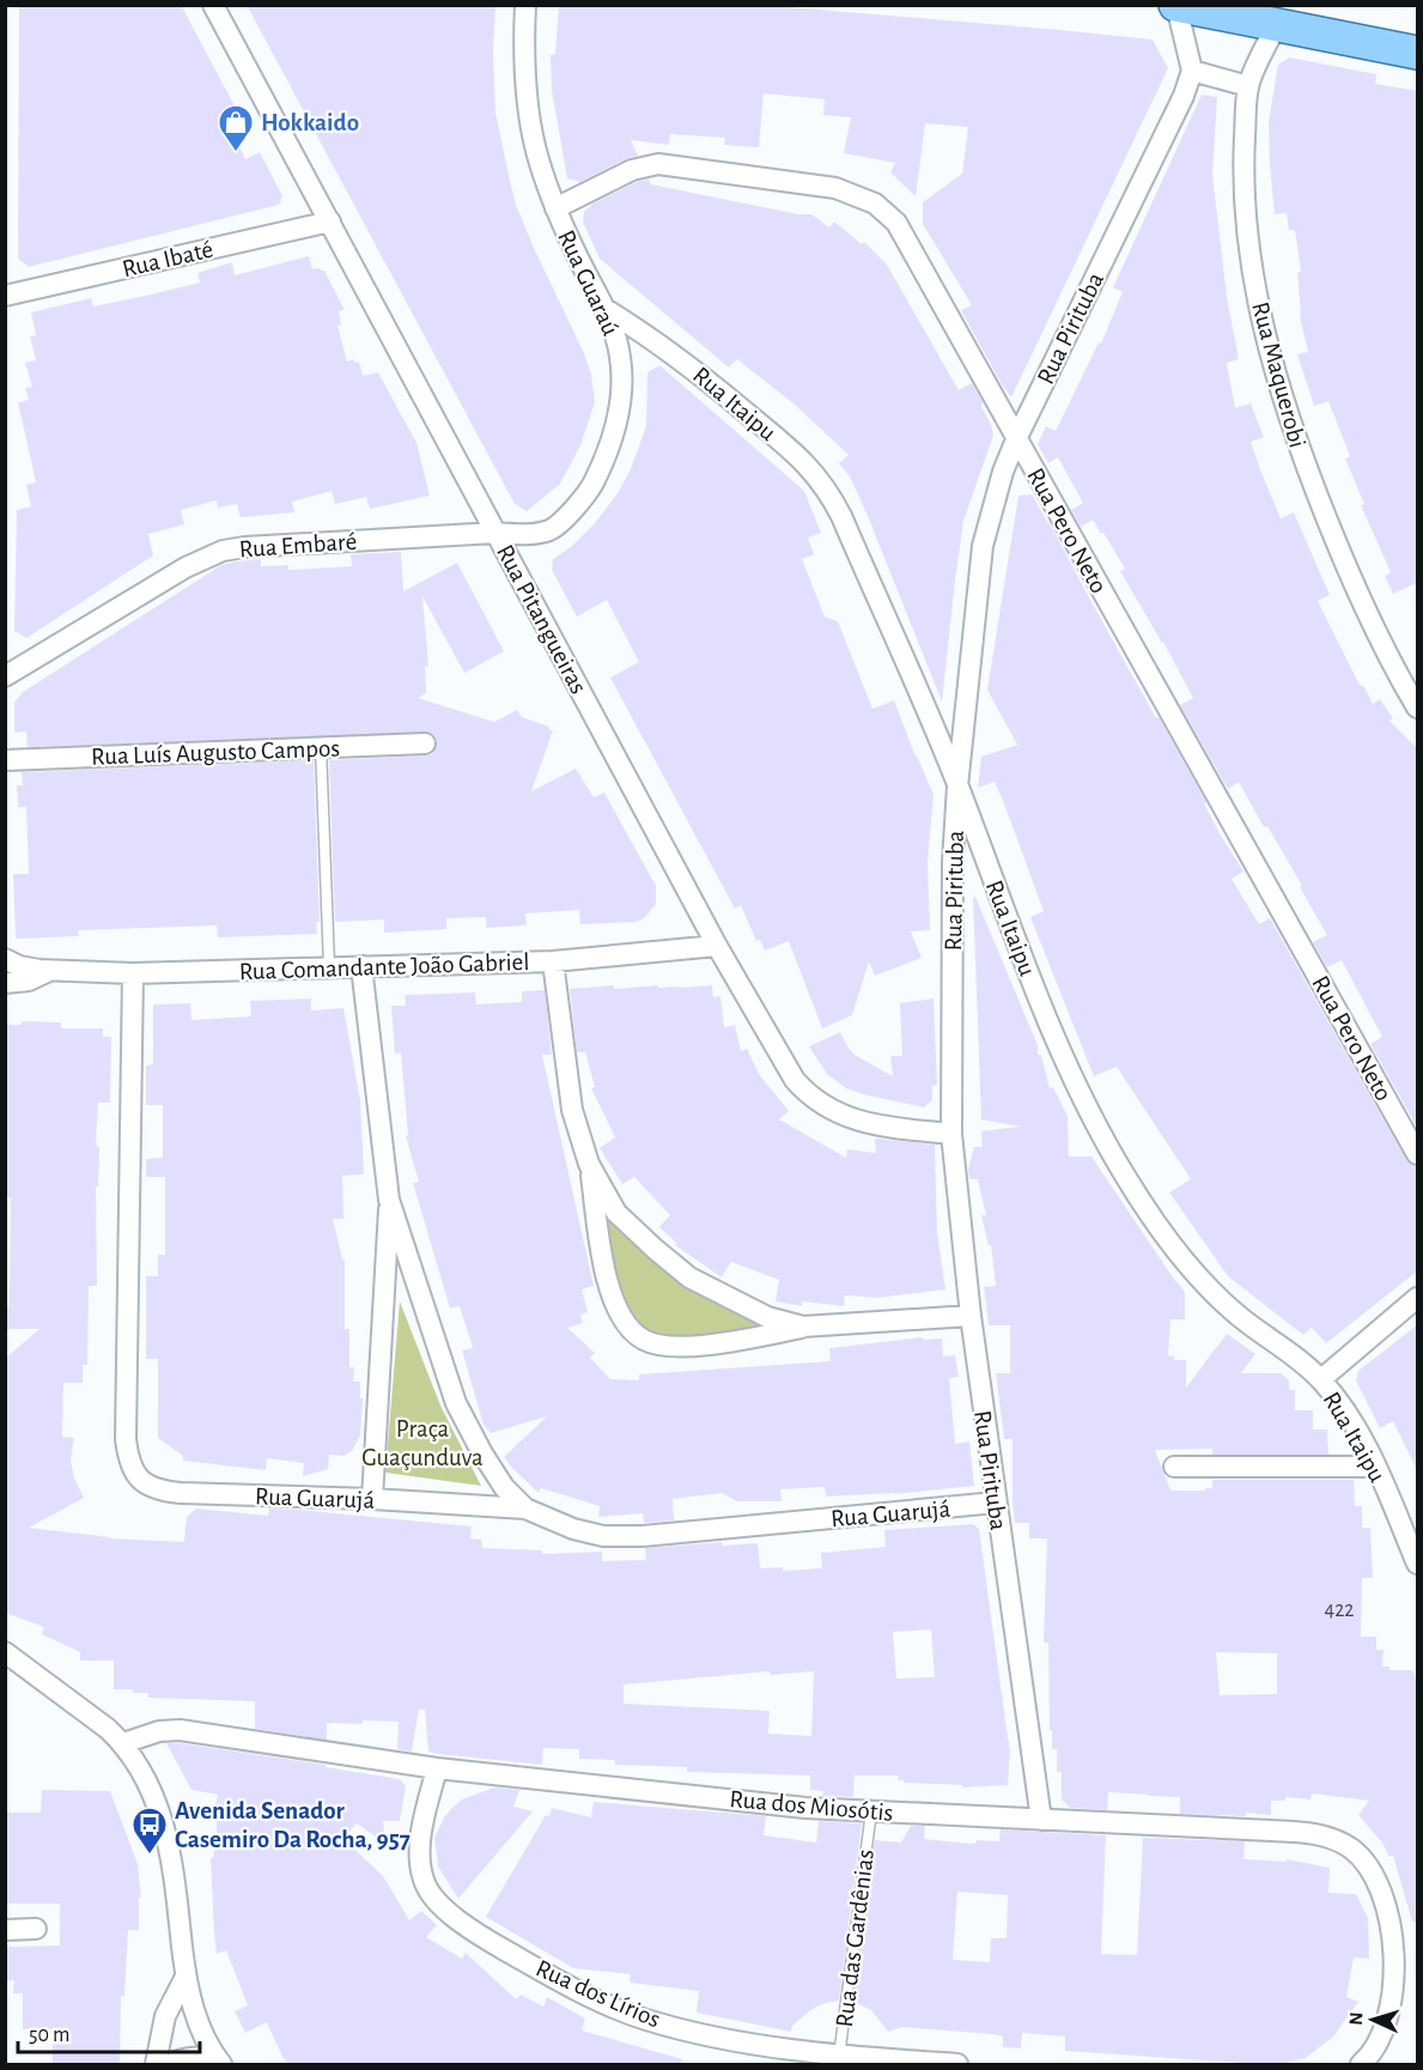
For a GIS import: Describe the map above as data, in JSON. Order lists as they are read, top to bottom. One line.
{"streets":{"street":["Rua Ibaté","Rua Guaraú","Rua Pirituba","Rua Maquerobi","Rua Itaipu","Rua Pero Neto","Rua Embaré","Rua Pitangueiras","Rua Luís Augusto Campos","Rua Comandante João Gabriel","Rua Guarujá","Rua dos Miosótis","Rua dos Lírios"],"lane":["Rua das Gardênias"]},"crossings":[["Rua Ibaté","Rua Pitangueiras"],["Rua Guaraú","Rua Itaipu"],["Rua Guaraú","Rua Pero Neto"],["Rua Guaraú","Rua Embaré"],["Rua Guaraú","Rua Pitangueiras"],["Rua Pirituba","Rua Itaipu"],["Rua Pirituba","Rua Pero Neto"],["Rua Pirituba","Rua Pitangueiras"],["Rua Pirituba","Rua Guarujá"],["Rua Pirituba","Rua dos Miosótis"],["Rua Embaré","Rua Pitangueiras"],["Rua Pitangueiras","Rua Comandante João Gabriel"],["Rua Comandante João Gabriel","Rua Guarujá"],["Rua dos Miosótis","Rua das Gardênias"],["Rua dos Miosótis","Rua dos Lírios"],["Rua das Gardênias","Rua dos Lírios"]],"parks":["Praça Guaçunduva"],"places":{"shop":["Hokkaido"],"bus stop":["Avenida Senador Casemiro Da Rocha, 957"]},"house_numbers":["422"],"scale_bar":"50 m","north":"left"}
